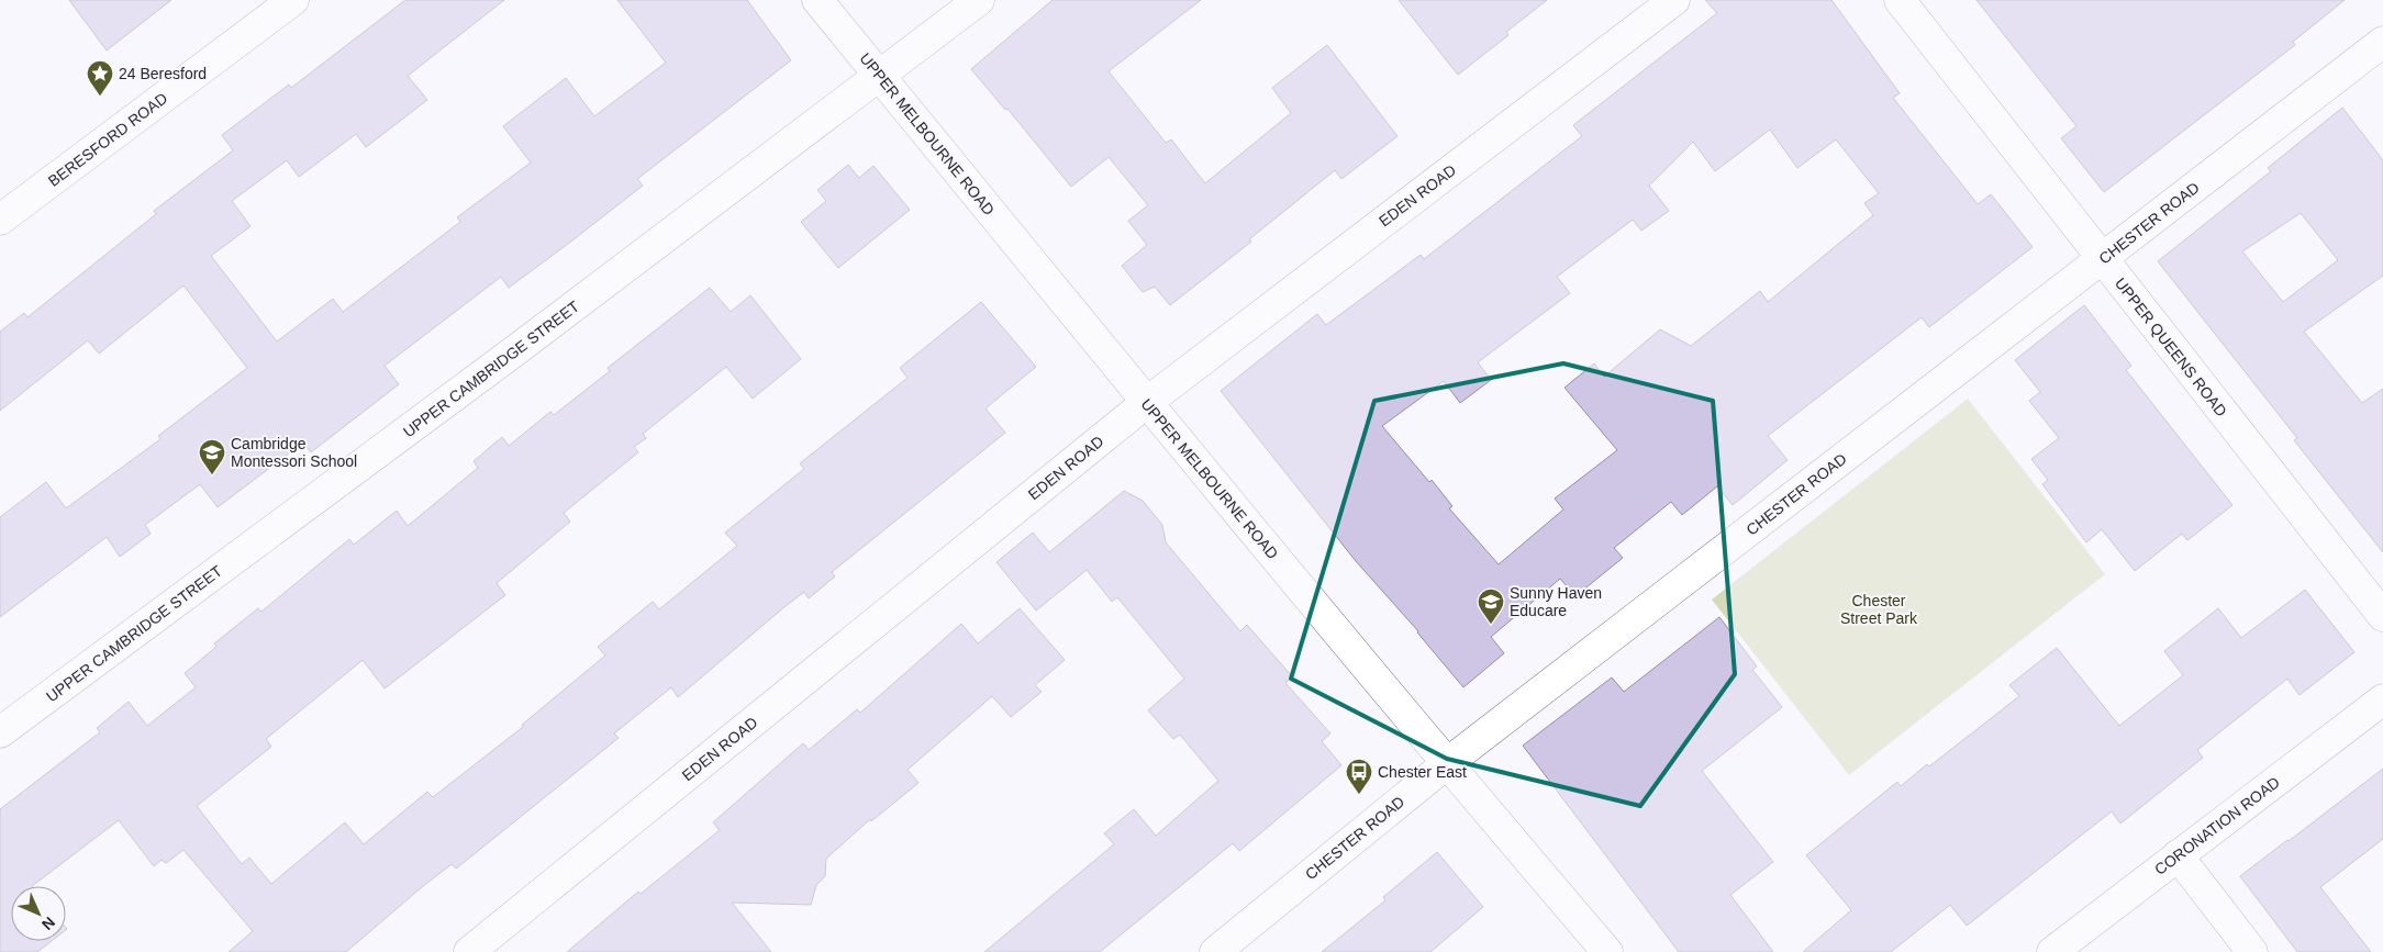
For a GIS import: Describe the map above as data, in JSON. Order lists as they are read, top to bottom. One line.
{"streets":{"street":["UPPER MELBOURNE ROAD","BERESFORD ROAD","EDEN ROAD","CHESTER ROAD","UPPER QUEENS ROAD","UPPER CAMBRIDGE STREET","CORONATION ROAD"]},"crossings":[["UPPER MELBOURNE ROAD","EDEN ROAD"],["UPPER MELBOURNE ROAD","CHESTER ROAD"],["UPPER MELBOURNE ROAD","UPPER CAMBRIDGE STREET"],["CHESTER ROAD","UPPER QUEENS ROAD"]],"parks":["Chester Street Park"],"places":{"place":["24 Beresford"],"school or university":["Cambridge Montessori School","Sunny Haven Educare"],"bus stop":["Chester East"]},"north":"bottom right"}
